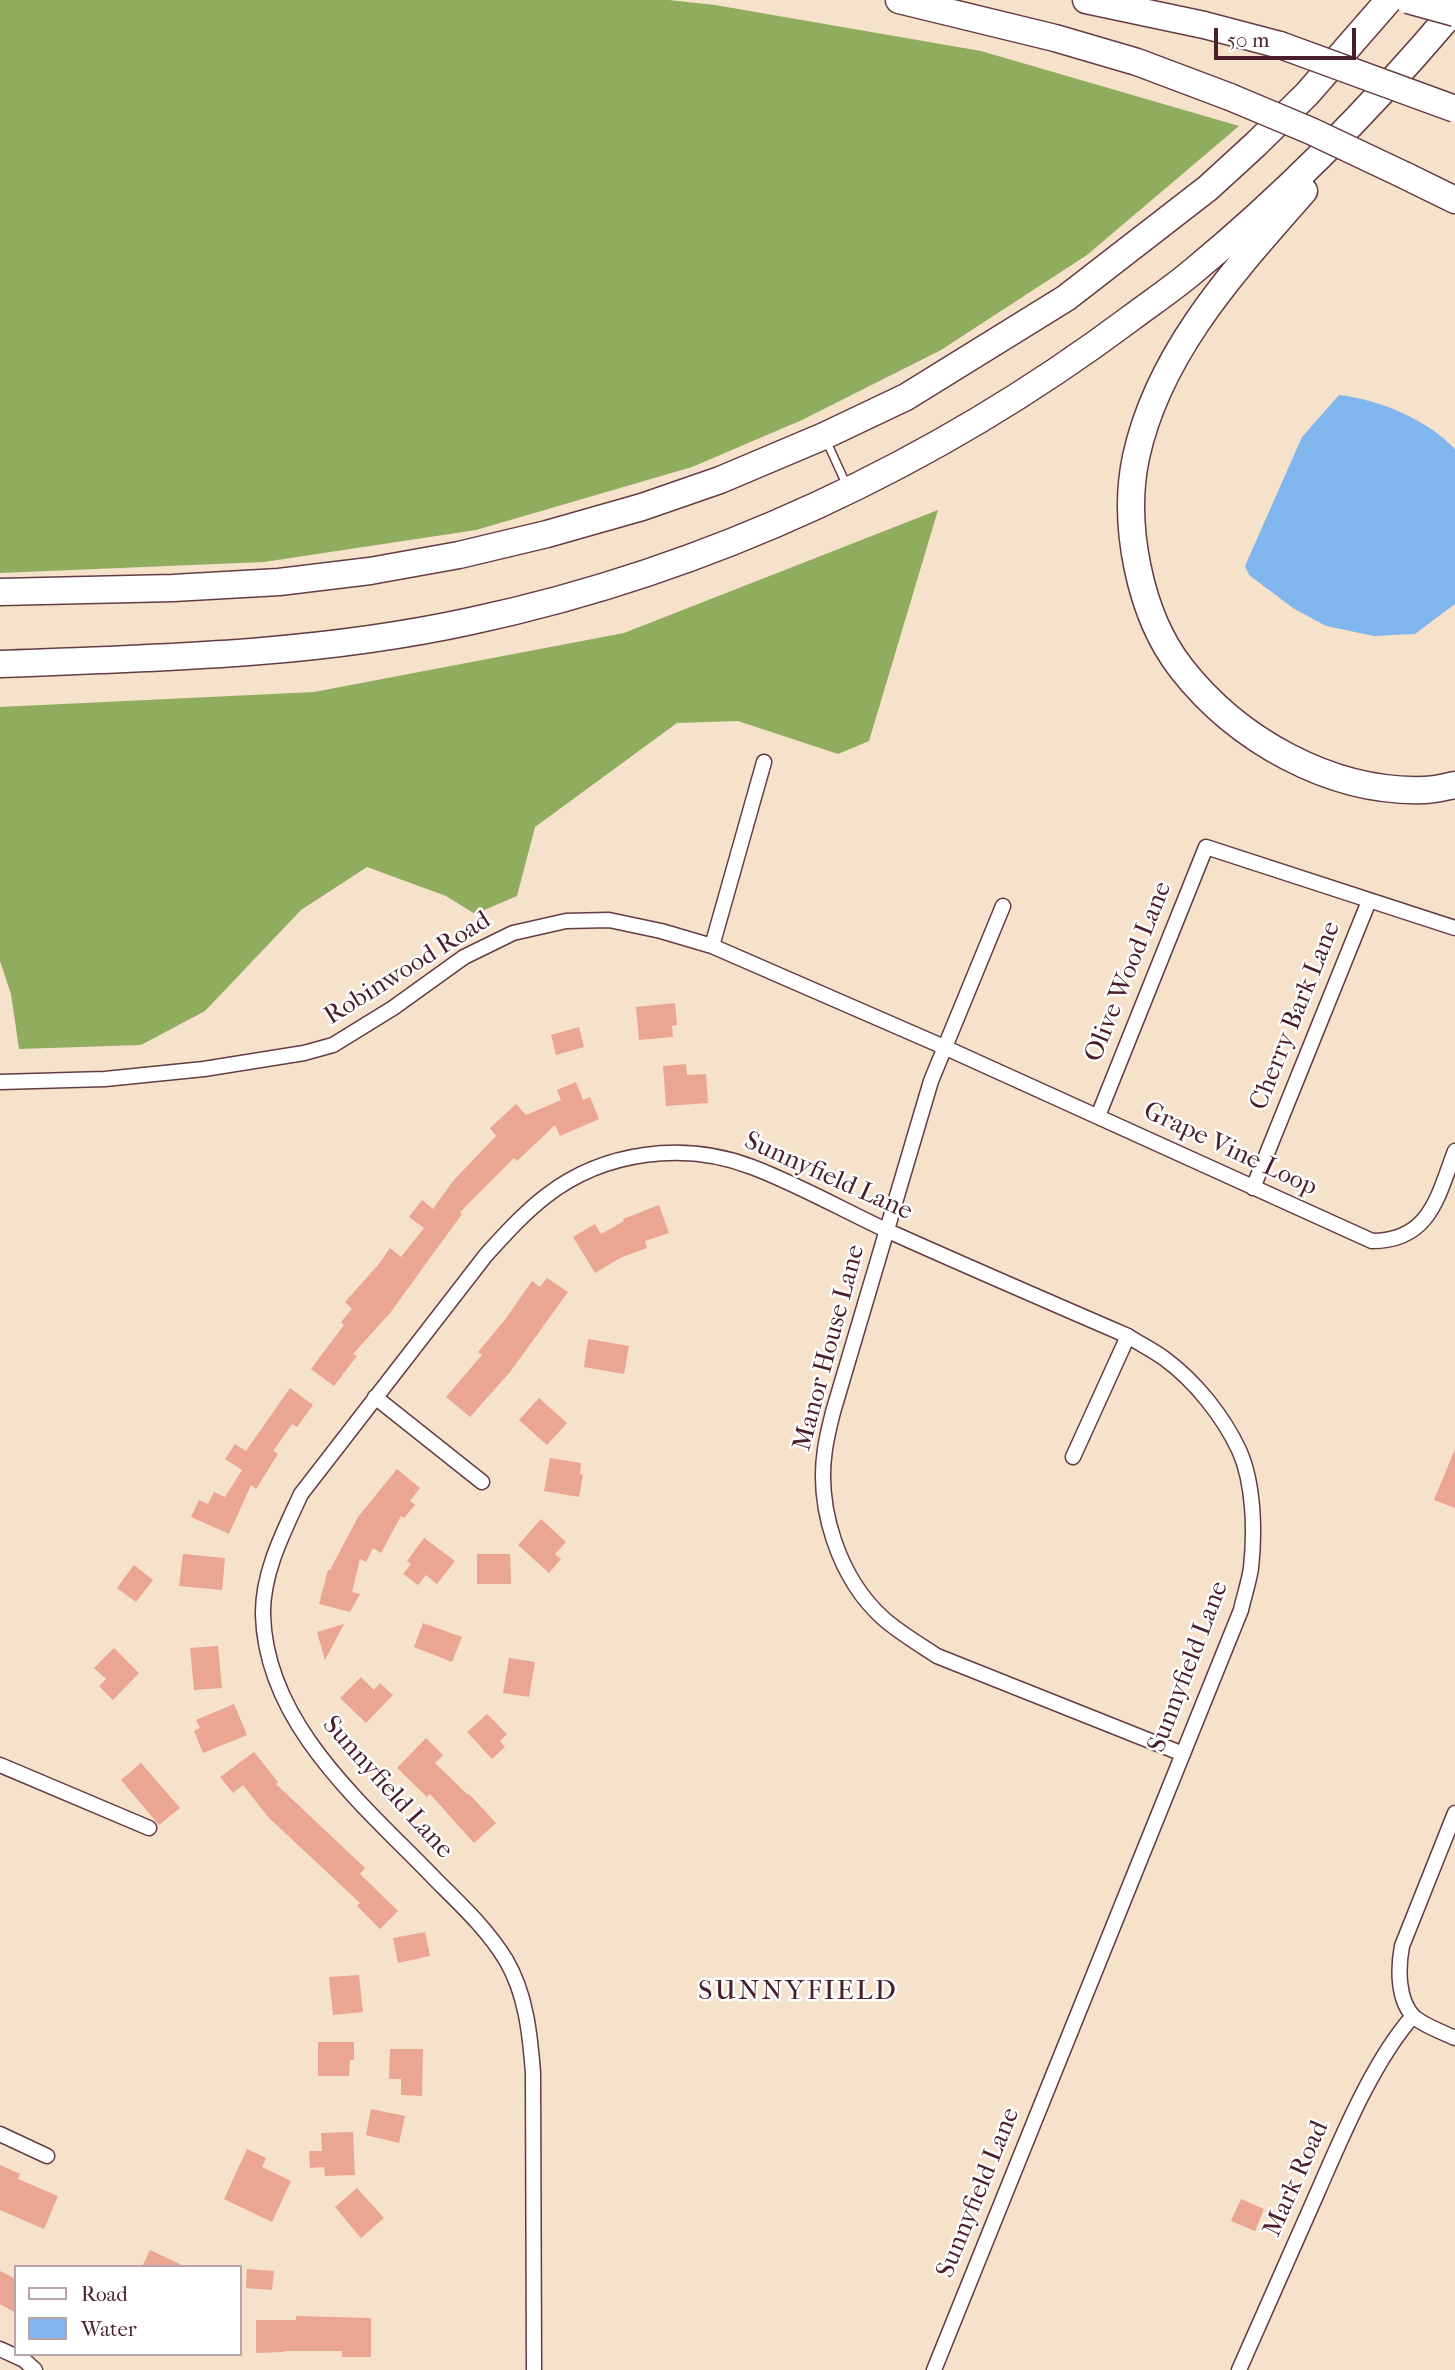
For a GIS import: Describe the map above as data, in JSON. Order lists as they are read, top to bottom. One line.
{"streets":{"street":["Robinwood Road","Olive Wood Lane","Cherry Bark Lane","Grape Vine Loop","Sunnyfield Lane","Manor House Lane","Mark Road"]},"crossings":[["Robinwood Road","Grape Vine Loop"],["Robinwood Road","Manor House Lane"],["Olive Wood Lane","Cherry Bark Lane"],["Olive Wood Lane","Grape Vine Loop"],["Cherry Bark Lane","Grape Vine Loop"],["Grape Vine Loop","Manor House Lane"],["Sunnyfield Lane","Manor House Lane"]],"districts":["SUNNYFIELD"],"legend":["Road","Water"],"scale_bar":"50 m"}
